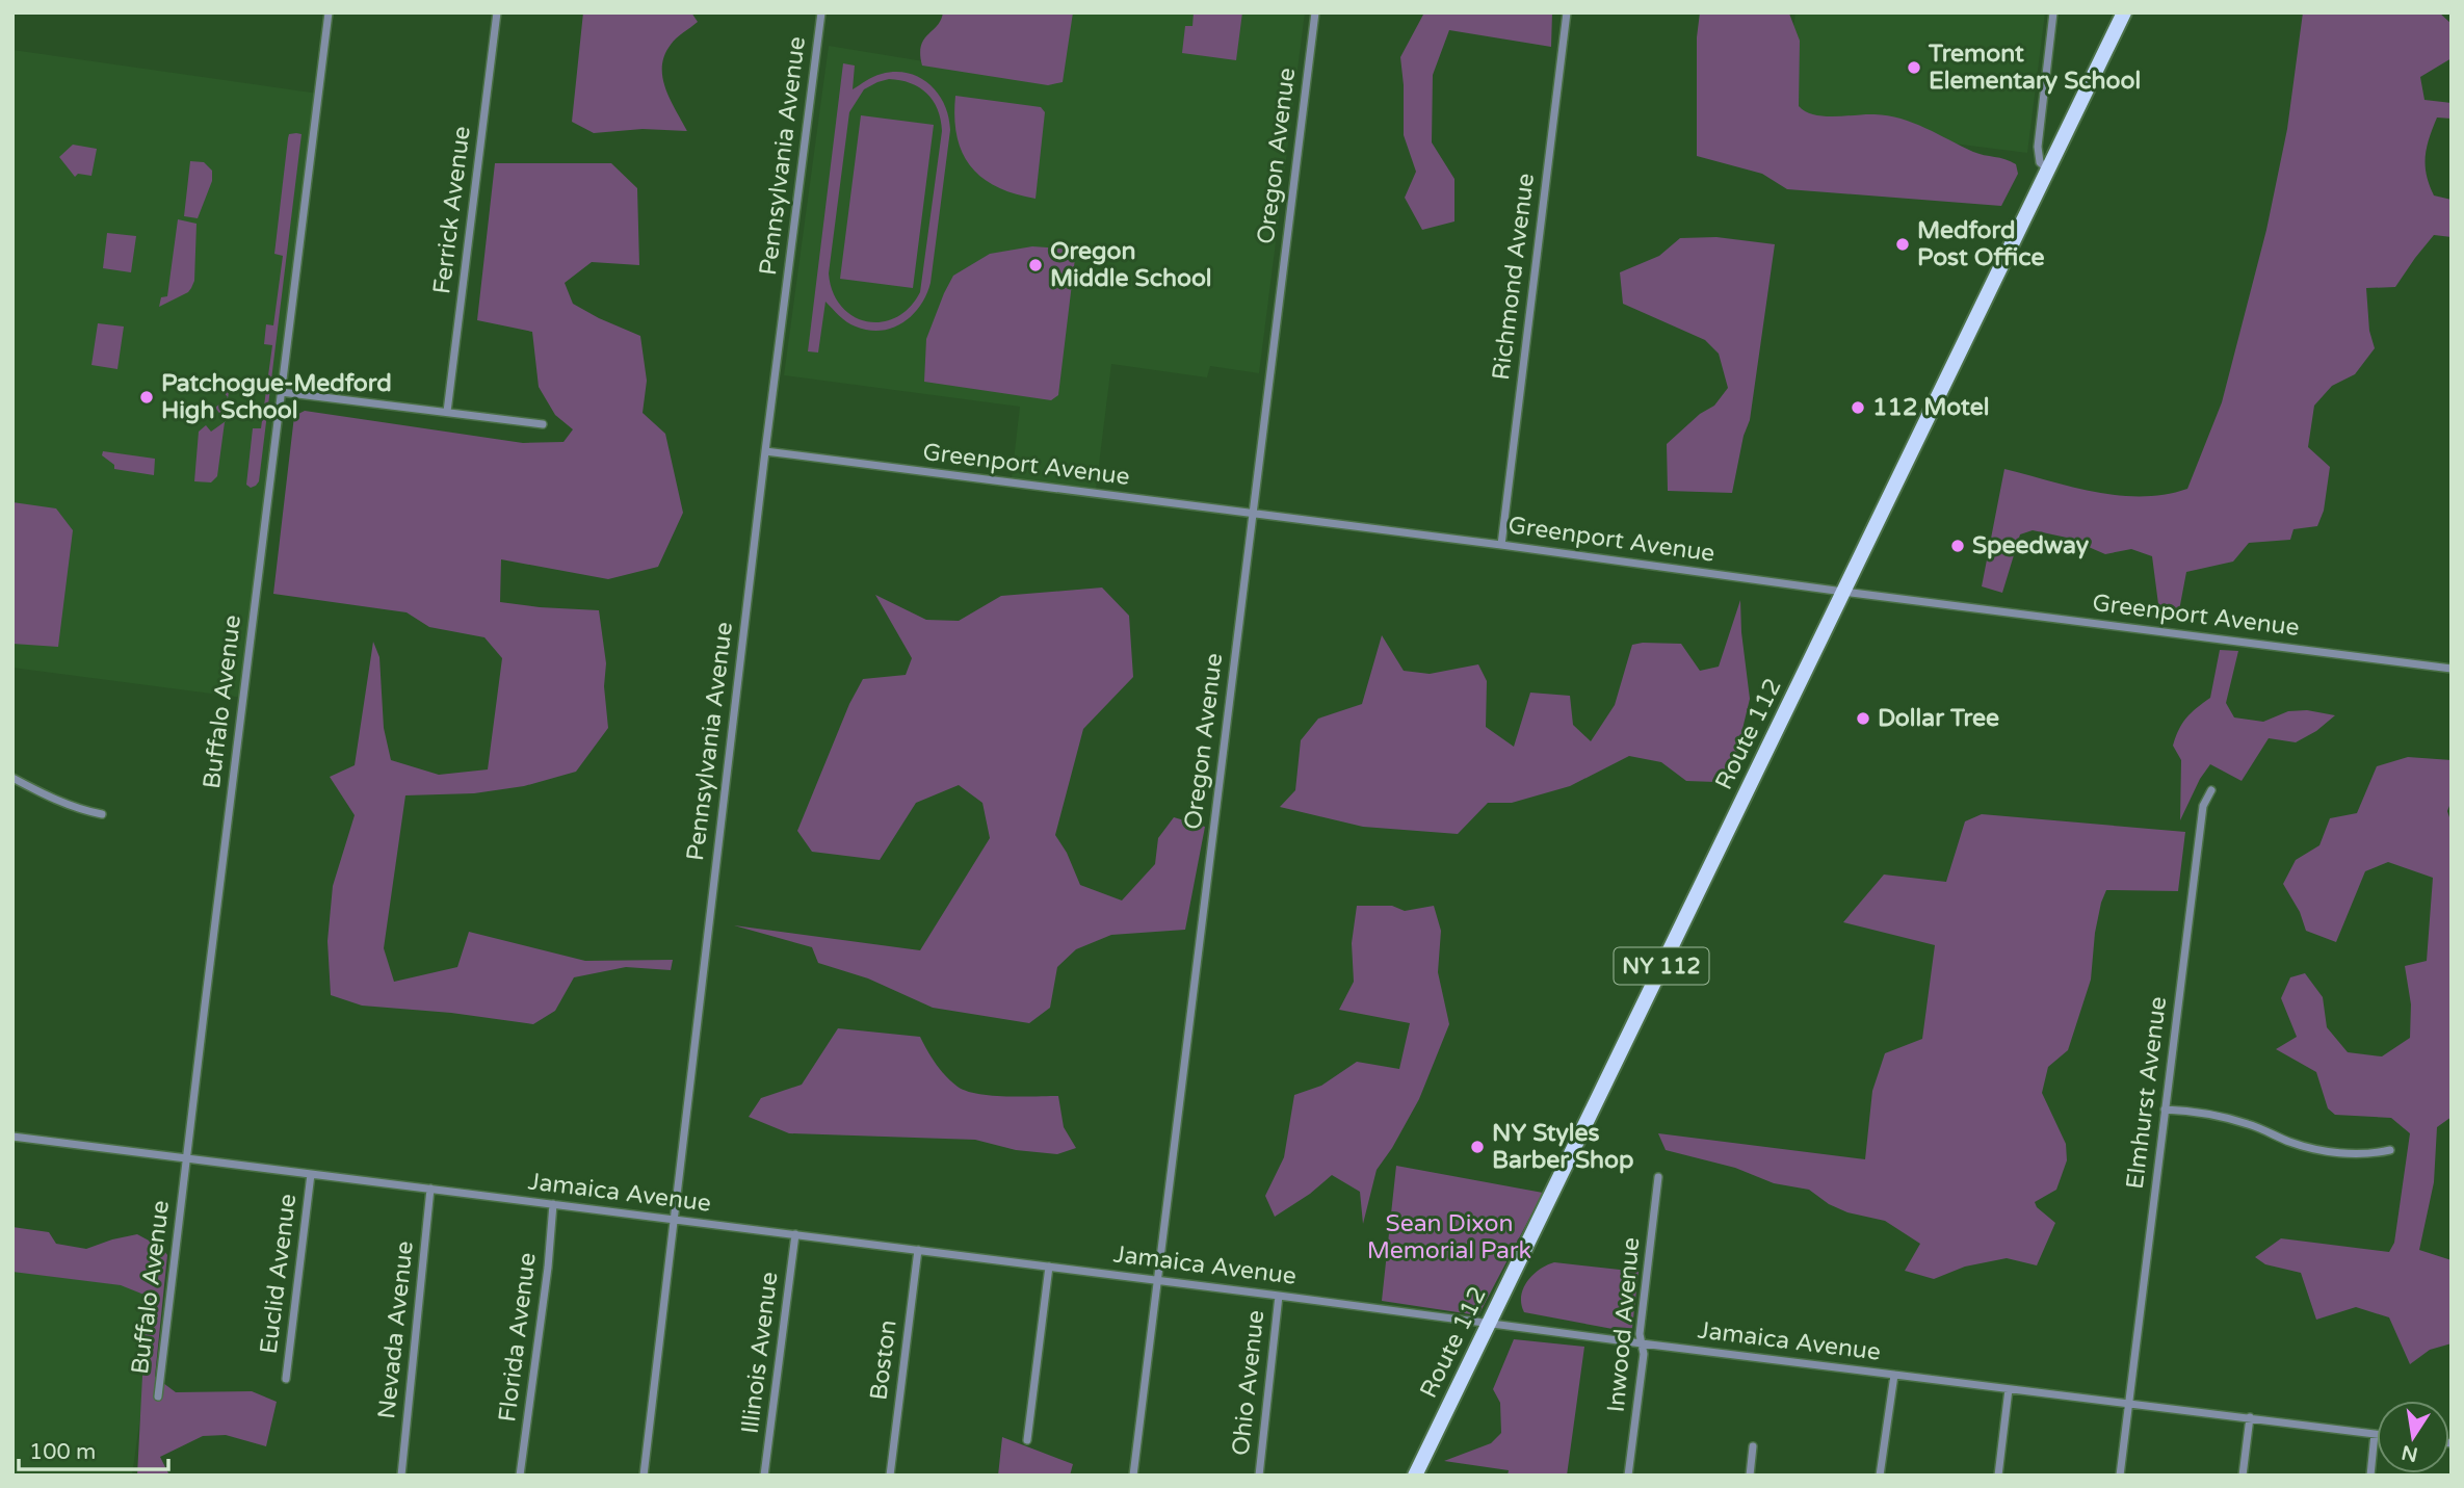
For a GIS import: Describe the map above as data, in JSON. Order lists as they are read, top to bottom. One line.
{"streets":{"main road":["Route 112","NY 112"],"street":["Pennsylvania Avenue","Oregon Avenue","Ferrick Avenue","Richmond Avenue","Greenport Avenue","Buffalo Avenue","Elmhurst Avenue","Jamaica Avenue","Euclid Avenue","Inwood Avenue","Nevada Avenue","Florida Avenue","Illinois Avenue","Boston","Ohio Avenue"]},"crossings":[["Pennsylvania Avenue","Greenport Avenue"],["Pennsylvania Avenue","Jamaica Avenue"],["Oregon Avenue","Greenport Avenue"],["Oregon Avenue","Jamaica Avenue"],["Richmond Avenue","Greenport Avenue"],["Greenport Avenue","Route 112"],["Buffalo Avenue","Jamaica Avenue"],["Route 112","Jamaica Avenue"],["Elmhurst Avenue","Jamaica Avenue"],["Jamaica Avenue","Euclid Avenue"],["Jamaica Avenue","Inwood Avenue"],["Jamaica Avenue","Nevada Avenue"],["Jamaica Avenue","Florida Avenue"],["Jamaica Avenue","Illinois Avenue"],["Jamaica Avenue","Boston"],["Jamaica Avenue","Ohio Avenue"]],"parks":["Sean Dixon Memorial Park"],"places":["Tremont Elementary School","Medford Post Office","Oregon Middle School","Patchogue-Medford High School","112 Motel","Speedway","Dollar Tree","NY Styles Barber Shop"],"scale_bar":"100 m","north":"bottom"}
